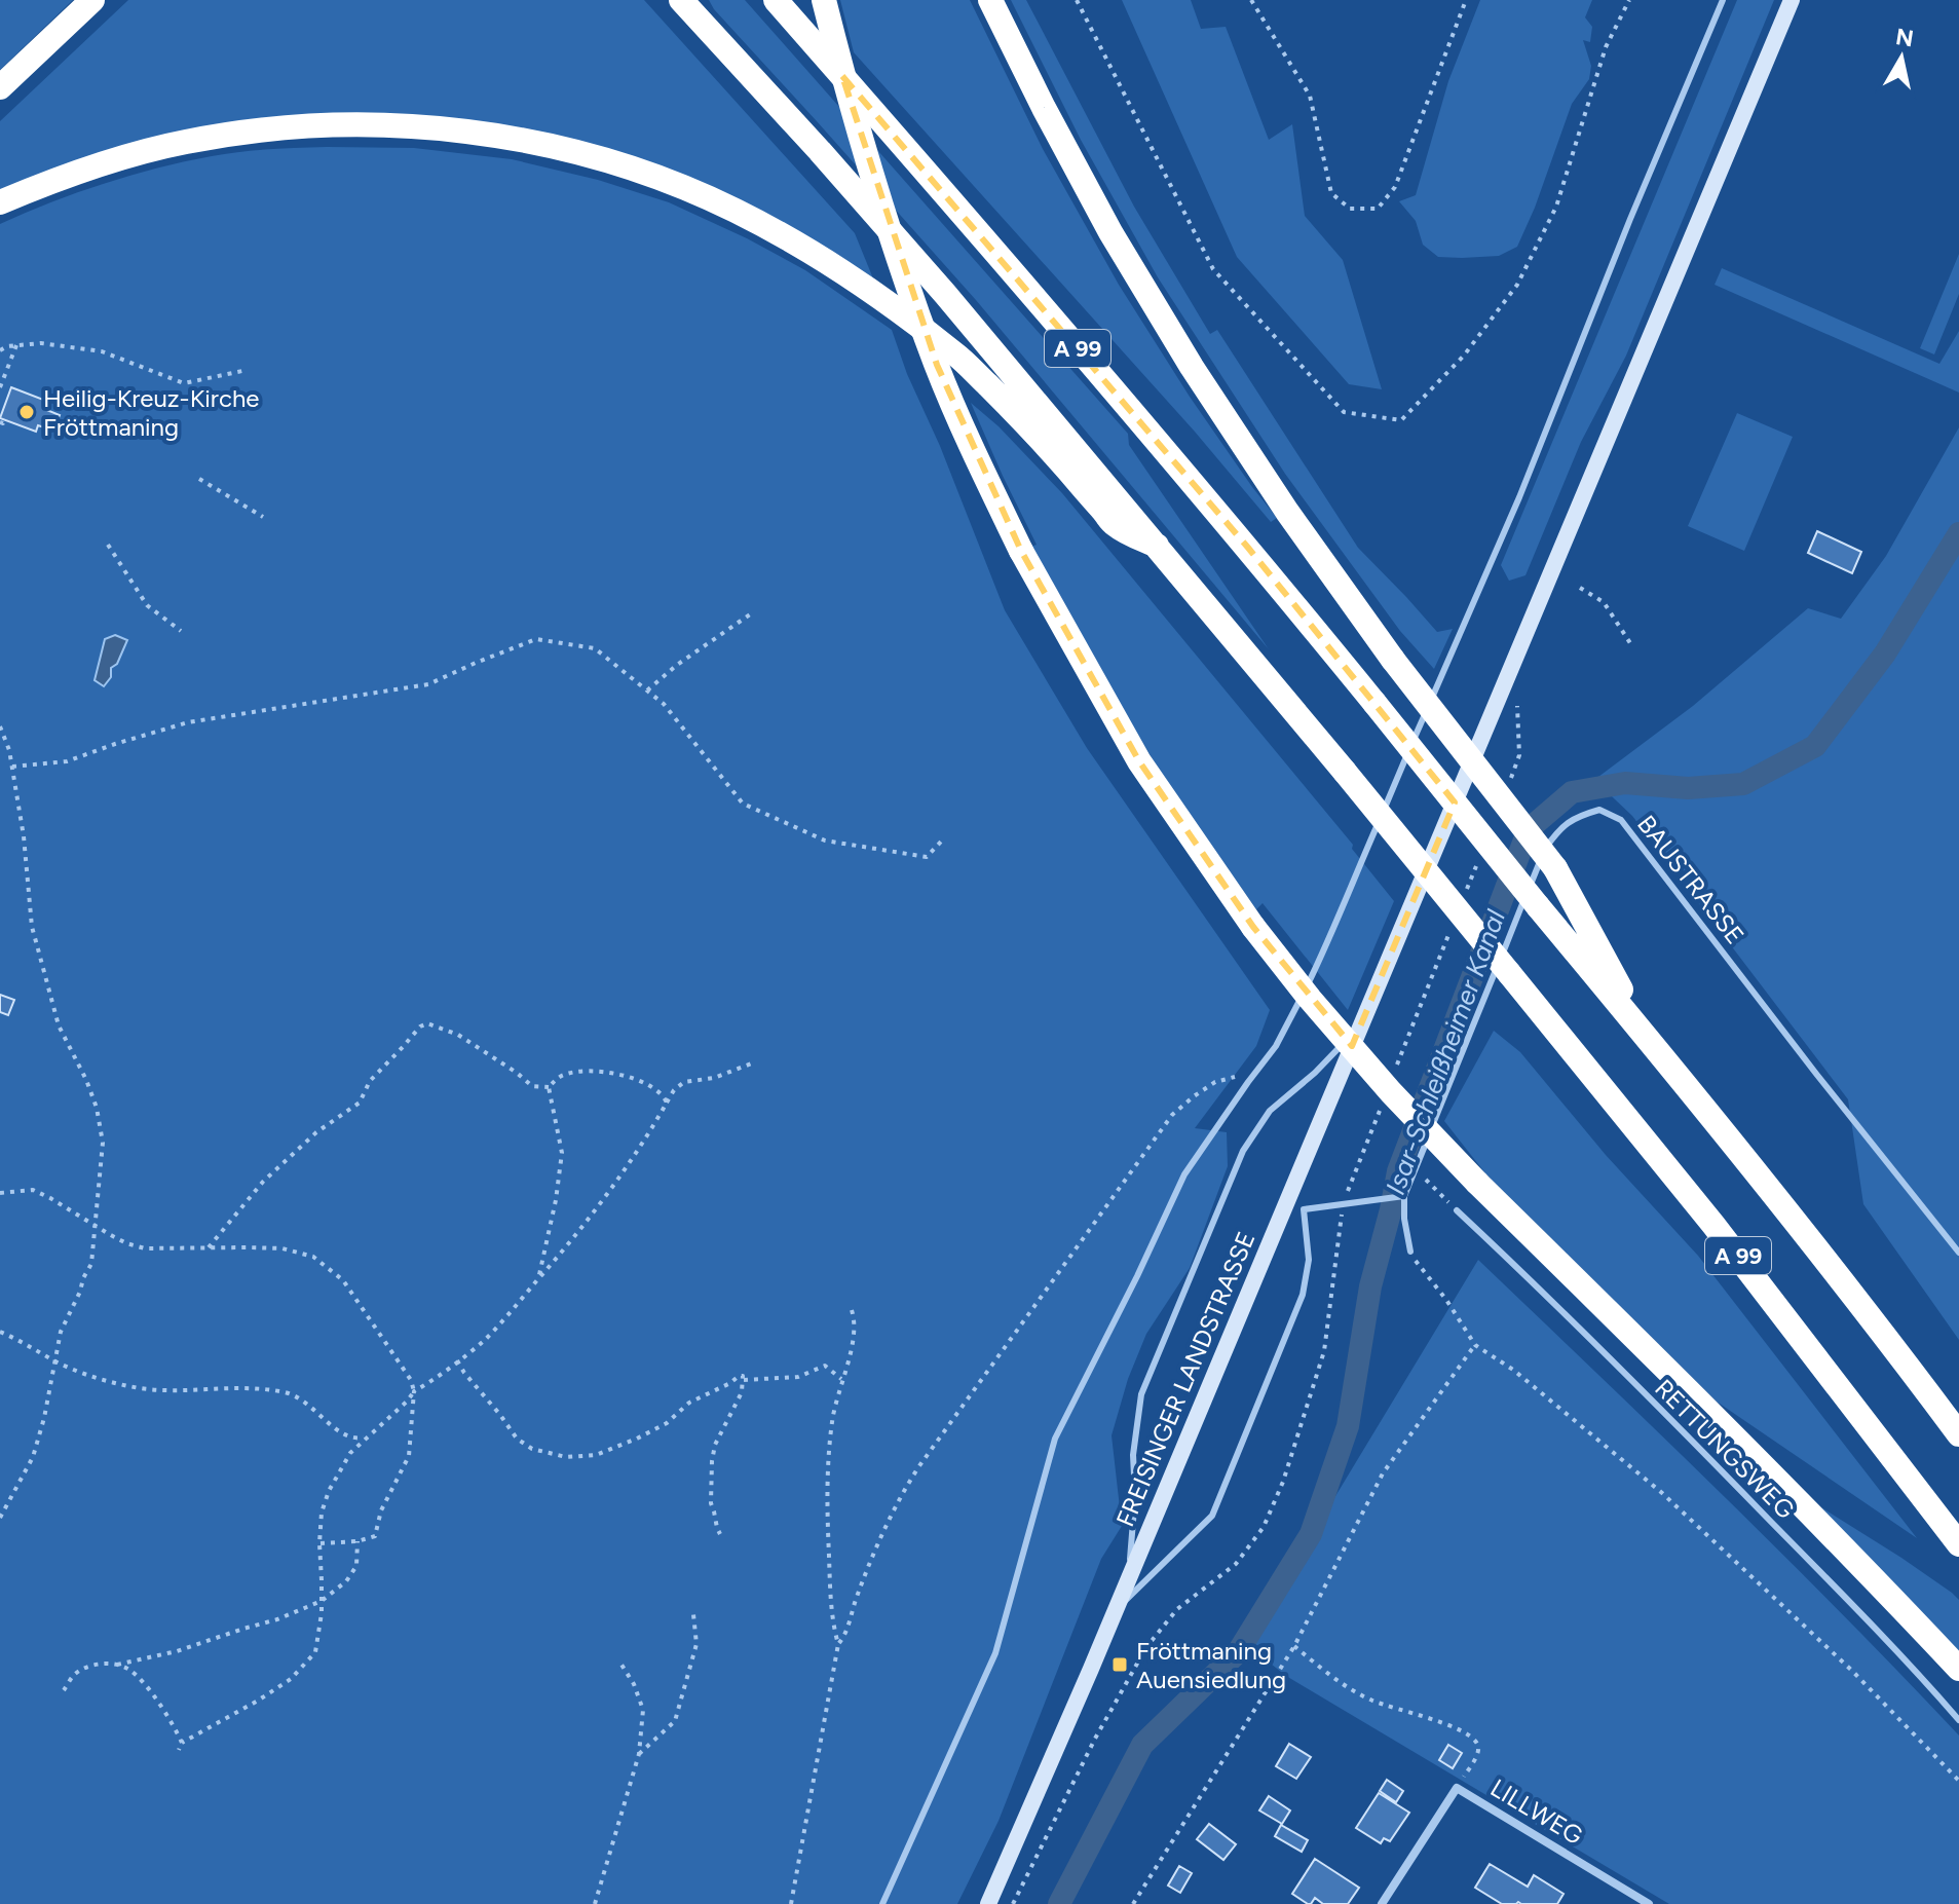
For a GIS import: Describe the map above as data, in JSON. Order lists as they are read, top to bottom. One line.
{"streets":{"highway":["A 99"],"main road":["FREISINGER LANDSTRASSE"],"street":["LILLWEG"],"lane":["BAUSTRASSE","RETTUNGSWEG"]},"water":["Isar-Schleißheimer Kanal"],"places":{"other":["Heilig-Kreuz-Kirche Fröttmaning"],"transit":["Fröttmaning Auensiedlung"]},"north":"top"}
